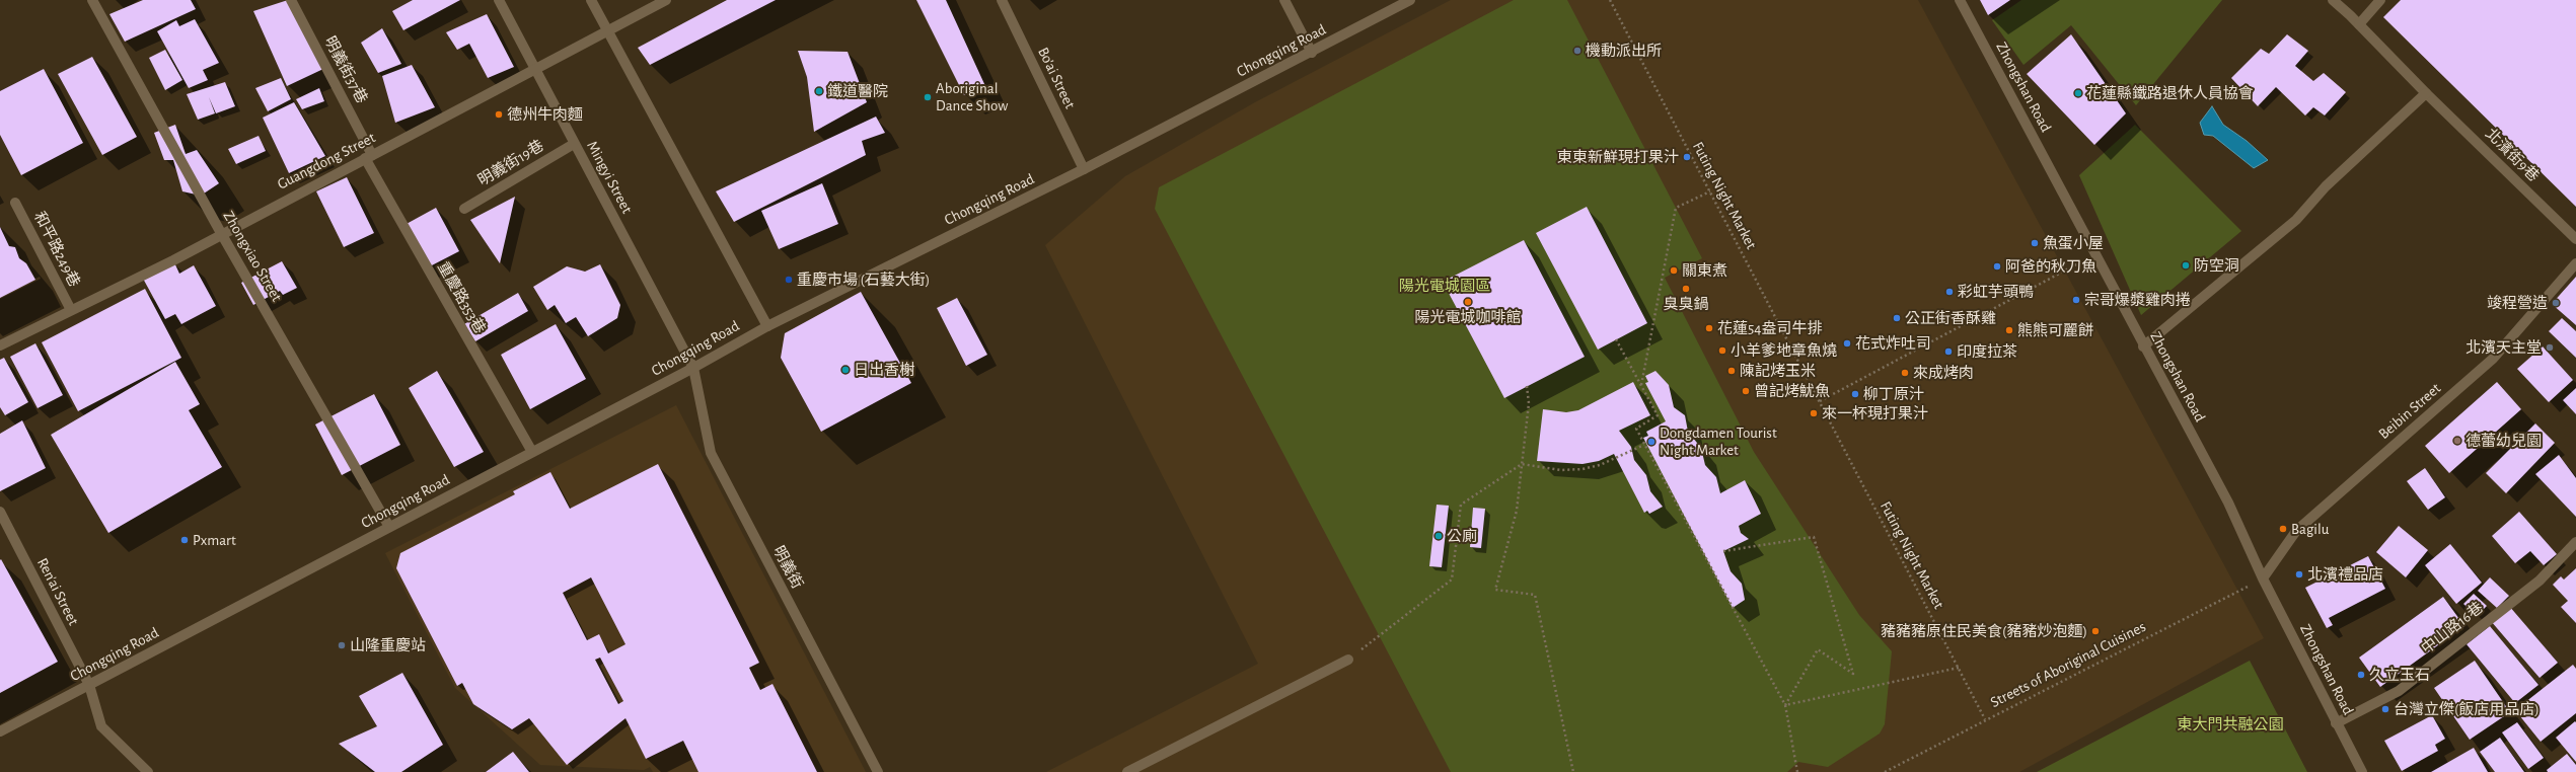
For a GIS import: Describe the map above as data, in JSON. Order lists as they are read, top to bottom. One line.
{"streets":{"street":["Chongqing Road","明義街37巷","Bo'ai Street","Zhongshan Road","北濱街9巷","Guangdong Street","明義街19巷","Mingyi Street","和平路249巷","Zhongxiao Street","重慶路353巷","Beibin Street","明義街","Ren'ai Street","中山路16巷"],"path":["Futing Night Market","Streets of Aboriginal Cuisines"]},"crossings":[["Chongqing Road","Bo'ai Street"],["Chongqing Road","Mingyi Street"],["Chongqing Road","Zhongxiao Street"],["Chongqing Road","重慶路353巷"],["Chongqing Road","明義街"],["Chongqing Road","Ren'ai Street"],["明義街37巷","Guangdong Street"],["明義街37巷","重慶路353巷"],["Zhongshan Road","Beibin Street"],["Zhongshan Road","中山路16巷"],["Zhongshan Road","Streets of Aboriginal Cuisines"],["Guangdong Street","Mingyi Street"],["Guangdong Street","和平路249巷"],["Guangdong Street","Zhongxiao Street"],["Guangdong Street","重慶路353巷"],["明義街19巷","Mingyi Street"],["Mingyi Street","明義街"],["Futing Night Market","Streets of Aboriginal Cuisines"],["Beibin Street","Streets of Aboriginal Cuisines"]],"parks":["陽光電城園區","東大門共融公園"],"places":["機動派出所","鐵道醫院","花蓮縣鐵路退休人員協會","Aboriginal Dance Show","德州牛肉麵","東東新鮮現打果汁","魚蛋小屋","防空洞","阿爸的秋刀魚","關東煮","重慶市場 (石藝大街)","臭臭鍋","彩虹芋頭鴨","宗哥爆漿雞肉捲","陽光電城咖啡館","竣程營造","公正街香酥雞","花蓮54盎司牛排","熊熊可麗餅","花式炸吐司","北濱天主堂","小羊爹地章魚燒","印度拉茶","日出香榭","陳記烤玉米","來成烤肉","曾記烤魷魚","柳丁原汁","來一杯現打果汁","德蕾幼兒園","Dongdamen Tourist Night Market","Bagilu","公廁","Pxmart","北濱禮品店","豬豬豬原住民美食(豬豬炒泡麵)","山隆重慶站","久立玉石","台灣立傑(飯店用品店)"]}
